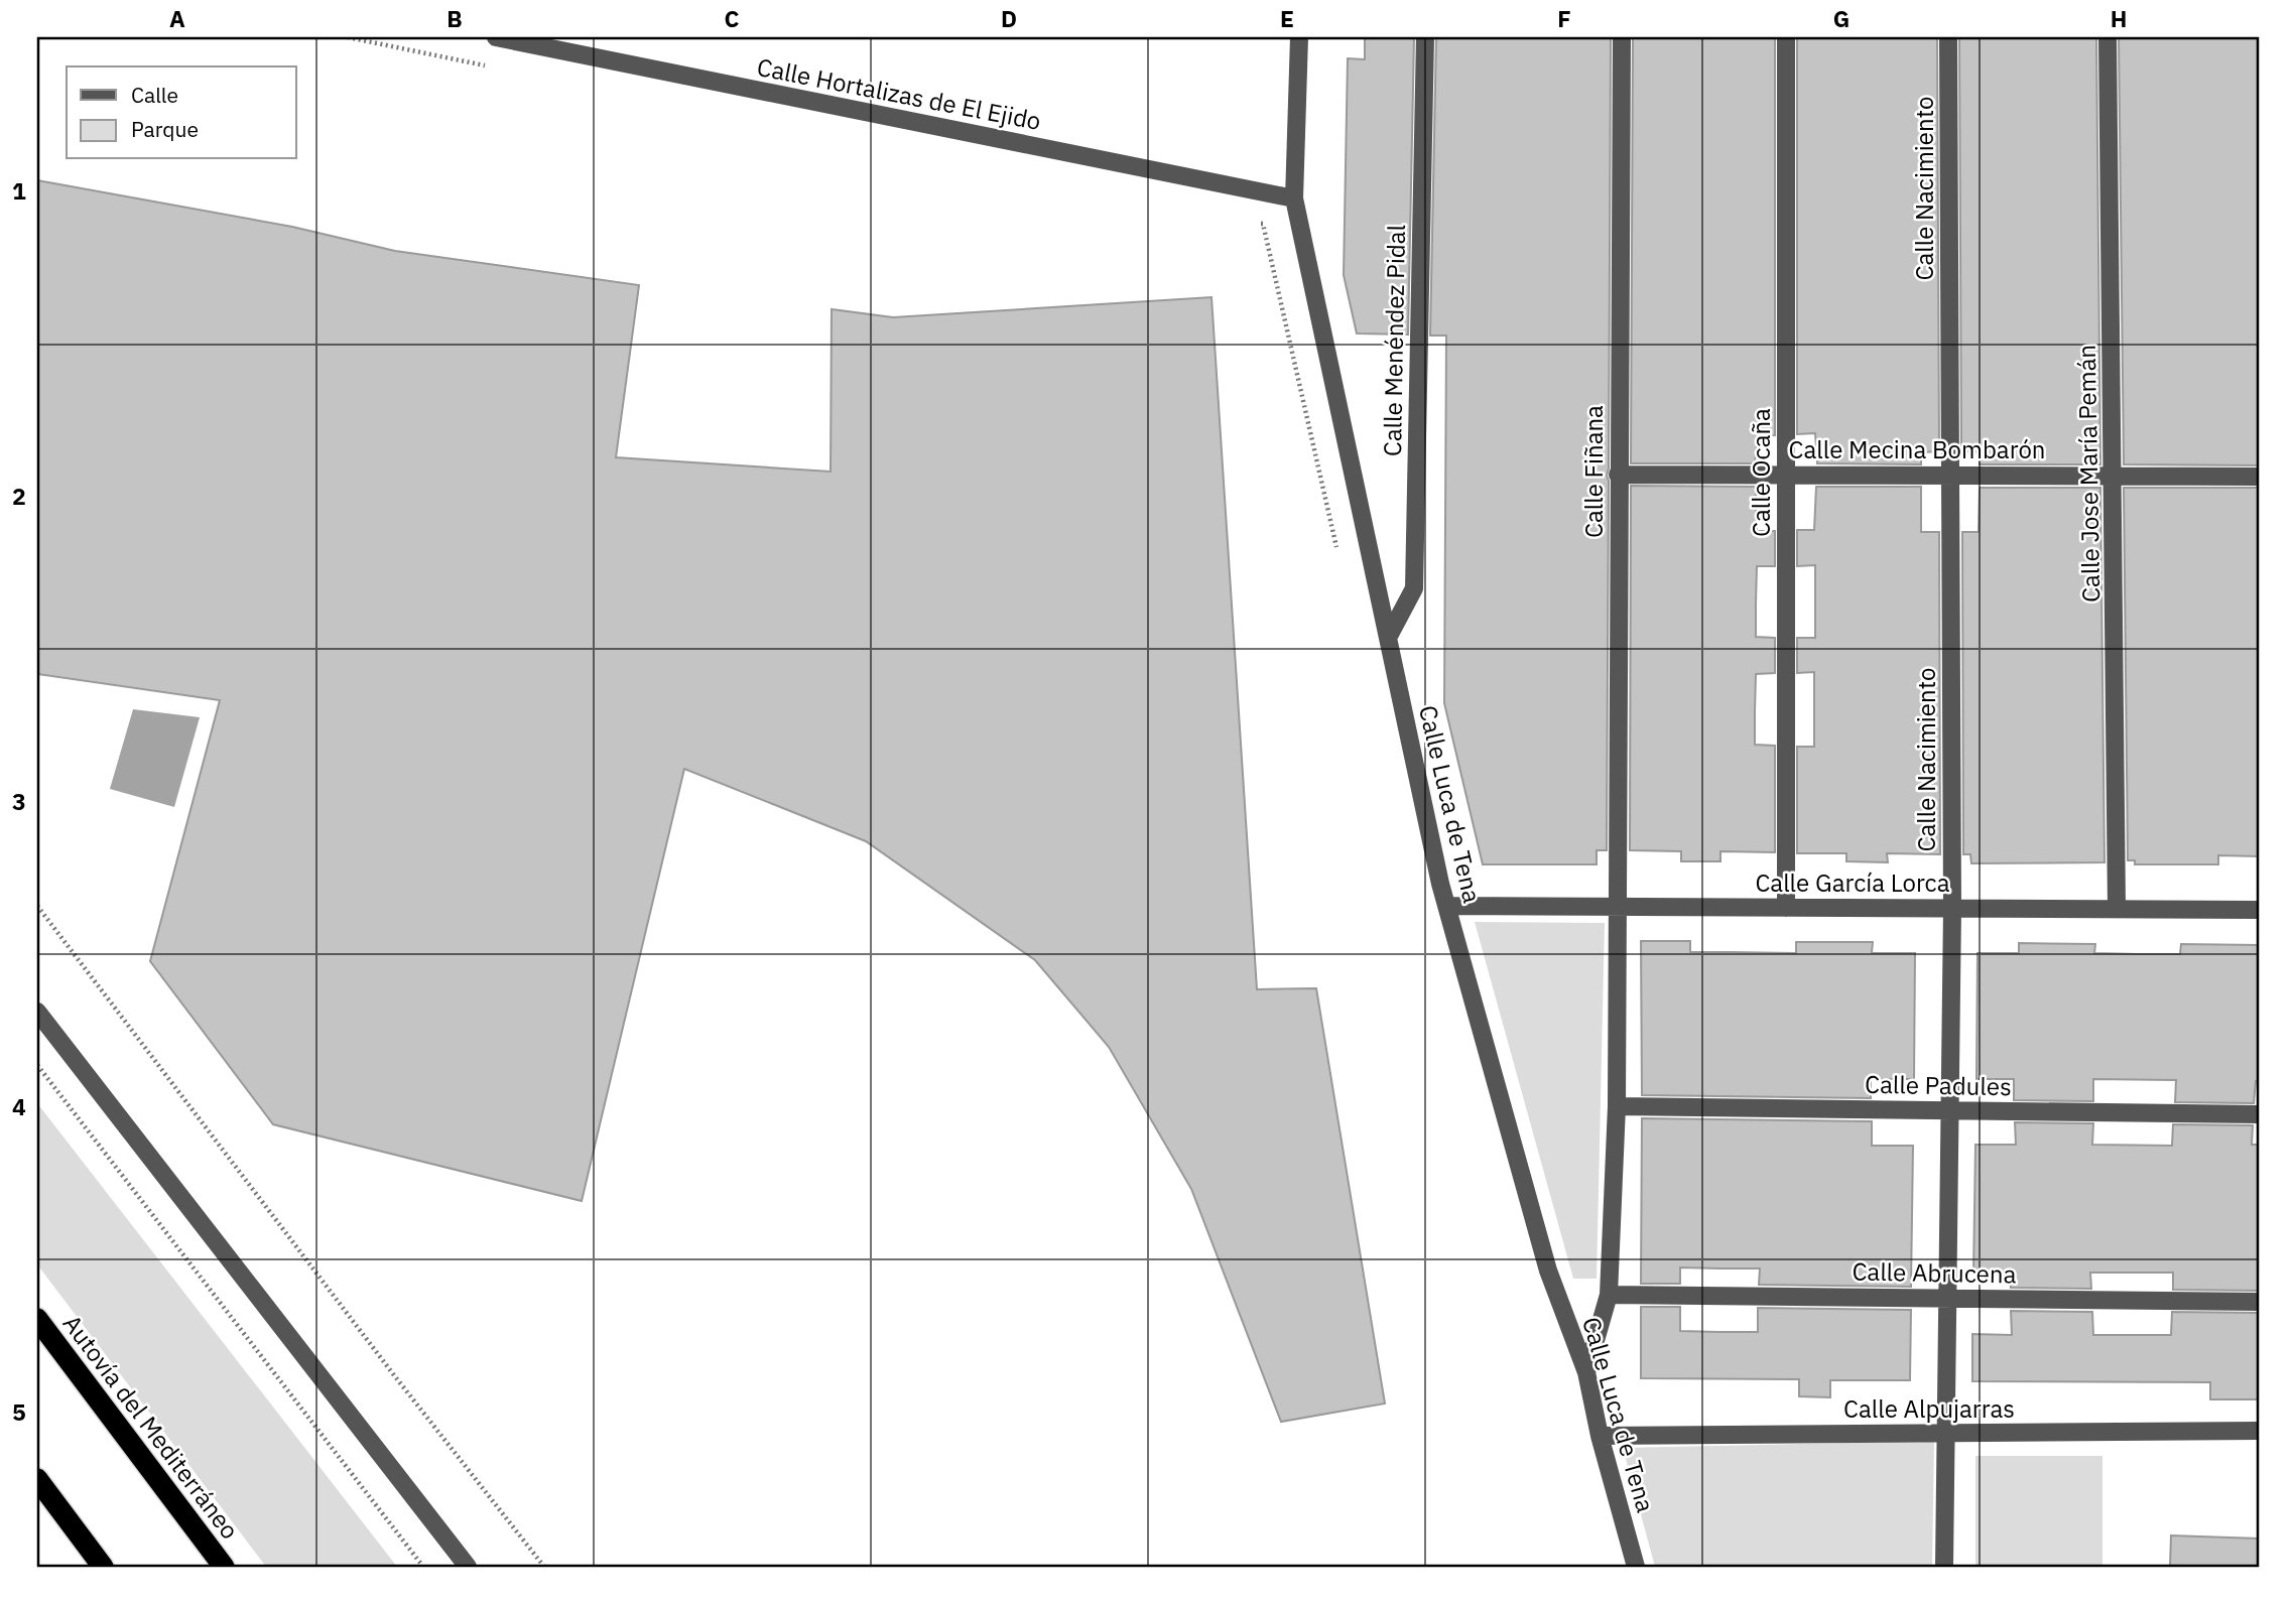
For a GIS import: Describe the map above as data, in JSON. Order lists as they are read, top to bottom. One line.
{"streets":{"highway":["Autovía del Mediterráneo"],"street":["Calle Hortalizas de El Ejido","Calle Nacimiento","Calle Menéndez Pidal","Calle Mecina Bombarón","Calle Fiñana","Calle Ocaña","Calle Jose María Pemán","Calle Luca de Tena","Calle García Lorca","Calle Padules","Calle Abrucena","Calle Alpujarras"]},"crossings":[["Calle Hortalizas de El Ejido","Calle Luca de Tena"],["Calle Nacimiento","Calle Mecina Bombarón"],["Calle Nacimiento","Calle García Lorca"],["Calle Nacimiento","Calle Padules"],["Calle Nacimiento","Calle Abrucena"],["Calle Nacimiento","Calle Alpujarras"],["Calle Menéndez Pidal","Calle Luca de Tena"],["Calle Mecina Bombarón","Calle Fiñana"],["Calle Mecina Bombarón","Calle Ocaña"],["Calle Mecina Bombarón","Calle Jose María Pemán"],["Calle Fiñana","Calle Luca de Tena"],["Calle Fiñana","Calle García Lorca"],["Calle Fiñana","Calle Padules"],["Calle Fiñana","Calle Abrucena"],["Calle Ocaña","Calle García Lorca"],["Calle Jose María Pemán","Calle García Lorca"],["Calle Luca de Tena","Calle García Lorca"],["Calle Luca de Tena","Calle Alpujarras"]],"legend":["Calle","Parque"],"grid":{"columns":["A","B","C","D","E","F","G","H"],"rows":["1","2","3","4","5"]}}
